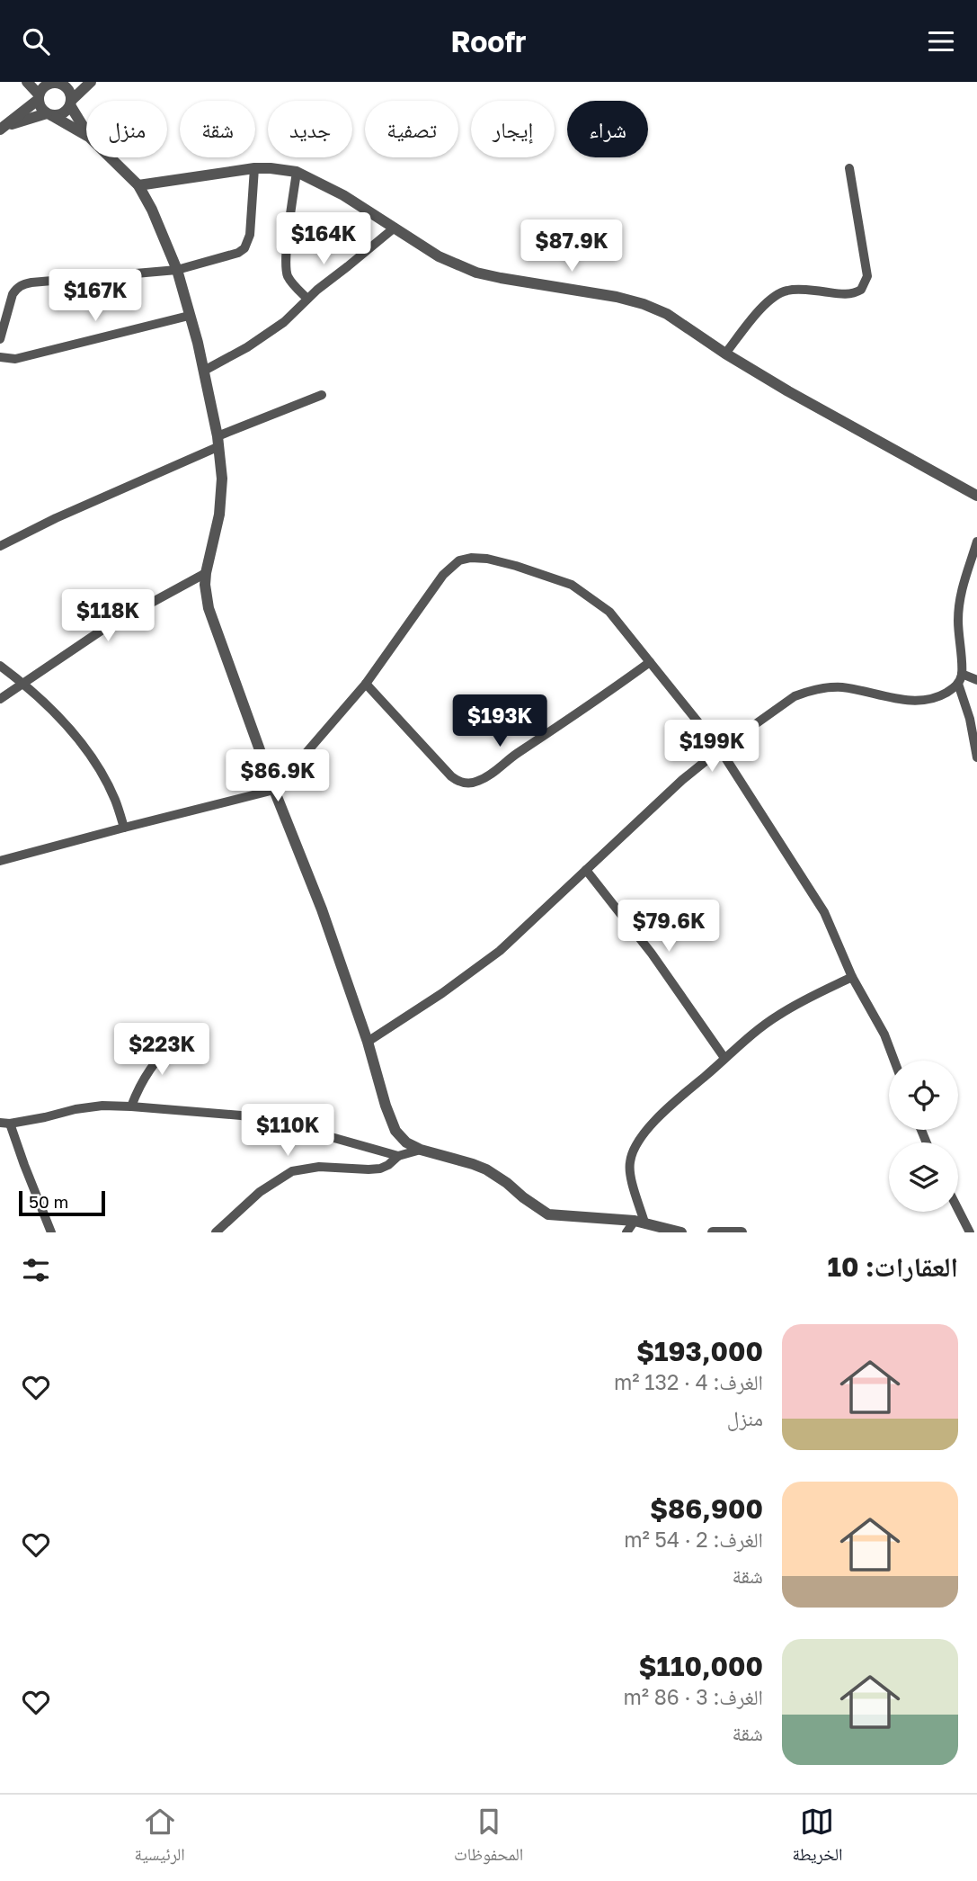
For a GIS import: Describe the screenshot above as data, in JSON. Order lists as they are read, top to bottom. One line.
{"scale_bar":"50 m","page":{"header":"Roofr","chip":["شراء","إيجار","تصفية","جديد","شقة","منزل"],"price":["$164K","$87.9K","$167K","$118K","$193K","$199K","$86.9K","$79.6K","$223K","$110K"],"scale":"50 m","heading":"العقارات: 10","list":[{"name":"$193,000","note":"الغرف: 4 · 132 m² · منزل"},{"name":"$86,900","note":"الغرف: 2 · 54 m² · شقة"},{"name":"$110,000","note":"الغرف: 3 · 86 m² · شقة"}],"tabs":["الخريطة","المحفوظات","الرئيسية"]}}
